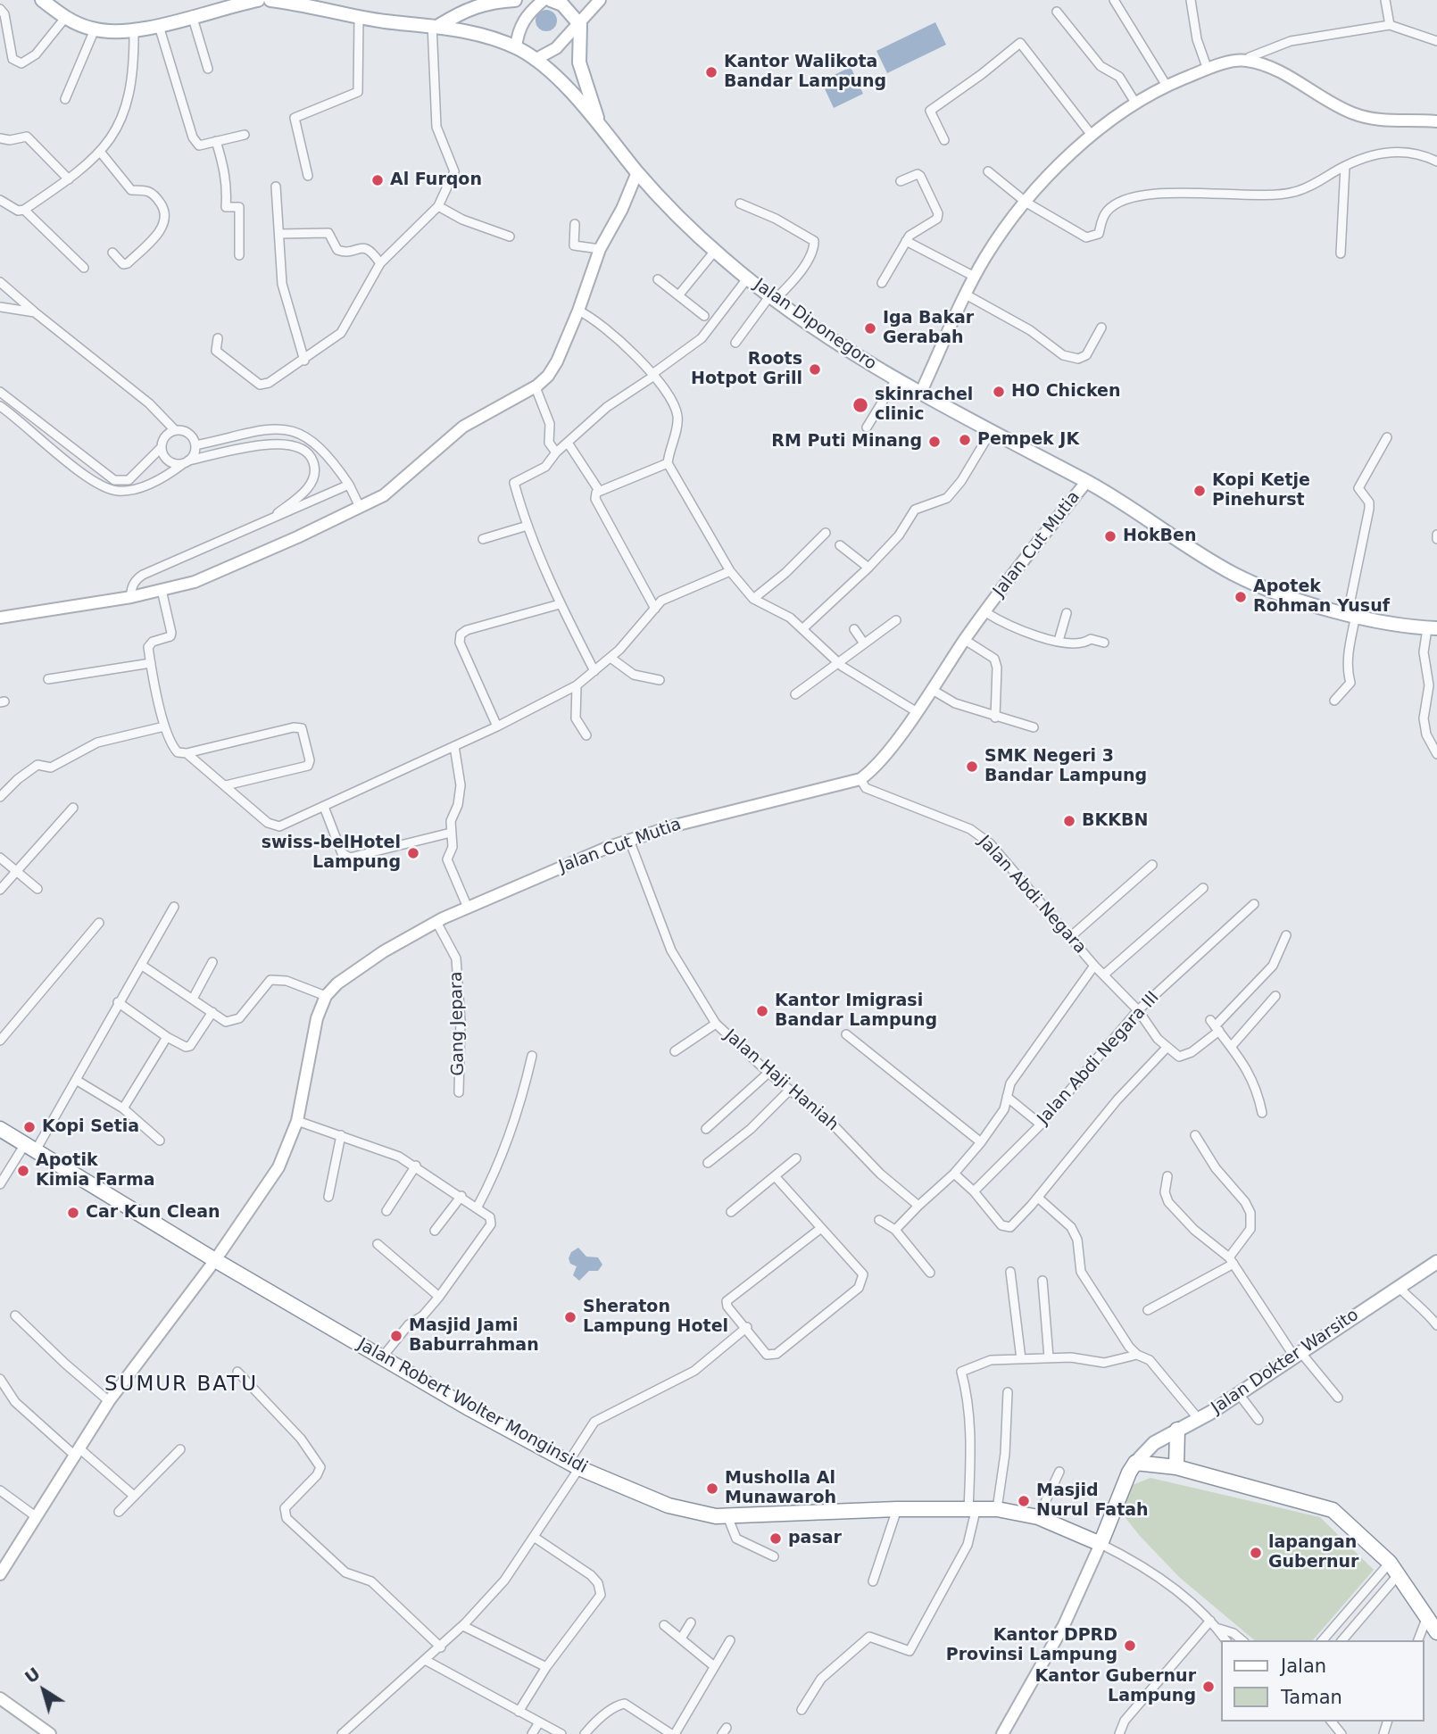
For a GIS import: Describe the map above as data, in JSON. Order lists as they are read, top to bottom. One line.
{"streets":{"highway":["Jalan Robert Wolter Monginsidi"],"main road":["Jalan Diponegoro","Jalan Cut Mutia","Jalan Dokter Warsito"],"street":["Jalan Abdi Negara","Gang Jepara","Jalan Abdi Negara III","Jalan Haji Haniah"]},"crossings":[["Jalan Diponegoro","Jalan Cut Mutia"],["Jalan Cut Mutia","Jalan Abdi Negara"],["Jalan Cut Mutia","Gang Jepara"],["Jalan Cut Mutia","Jalan Haji Haniah"],["Jalan Abdi Negara","Jalan Haji Haniah"]],"districts":["SUMUR BATU"],"places":["Kantor Walikota Bandar Lampung","Al Furqon","Iga Bakar Gerabah","Roots Hotpot Grill","HO Chicken","skinrachel clinic","Pempek JK","RM Puti Minang","Kopi Ketje Pinehurst","HokBen","Apotek Rohman Yusuf","SMK Negeri 3 Bandar Lampung","BKKBN","swiss-belHotel Lampung","Kantor Imigrasi Bandar Lampung","Kopi Setia","Apotik Kimia Farma","Car Kun Clean","Sheraton Lampung Hotel","Masjid Jami Baburrahman","Musholla Al Munawaroh","Masjid Nurul Fatah","pasar","lapangan Gubernur","Kantor DPRD Provinsi Lampung","Kantor Gubernur Lampung"],"legend":["Jalan","Taman"],"north":"top left"}
